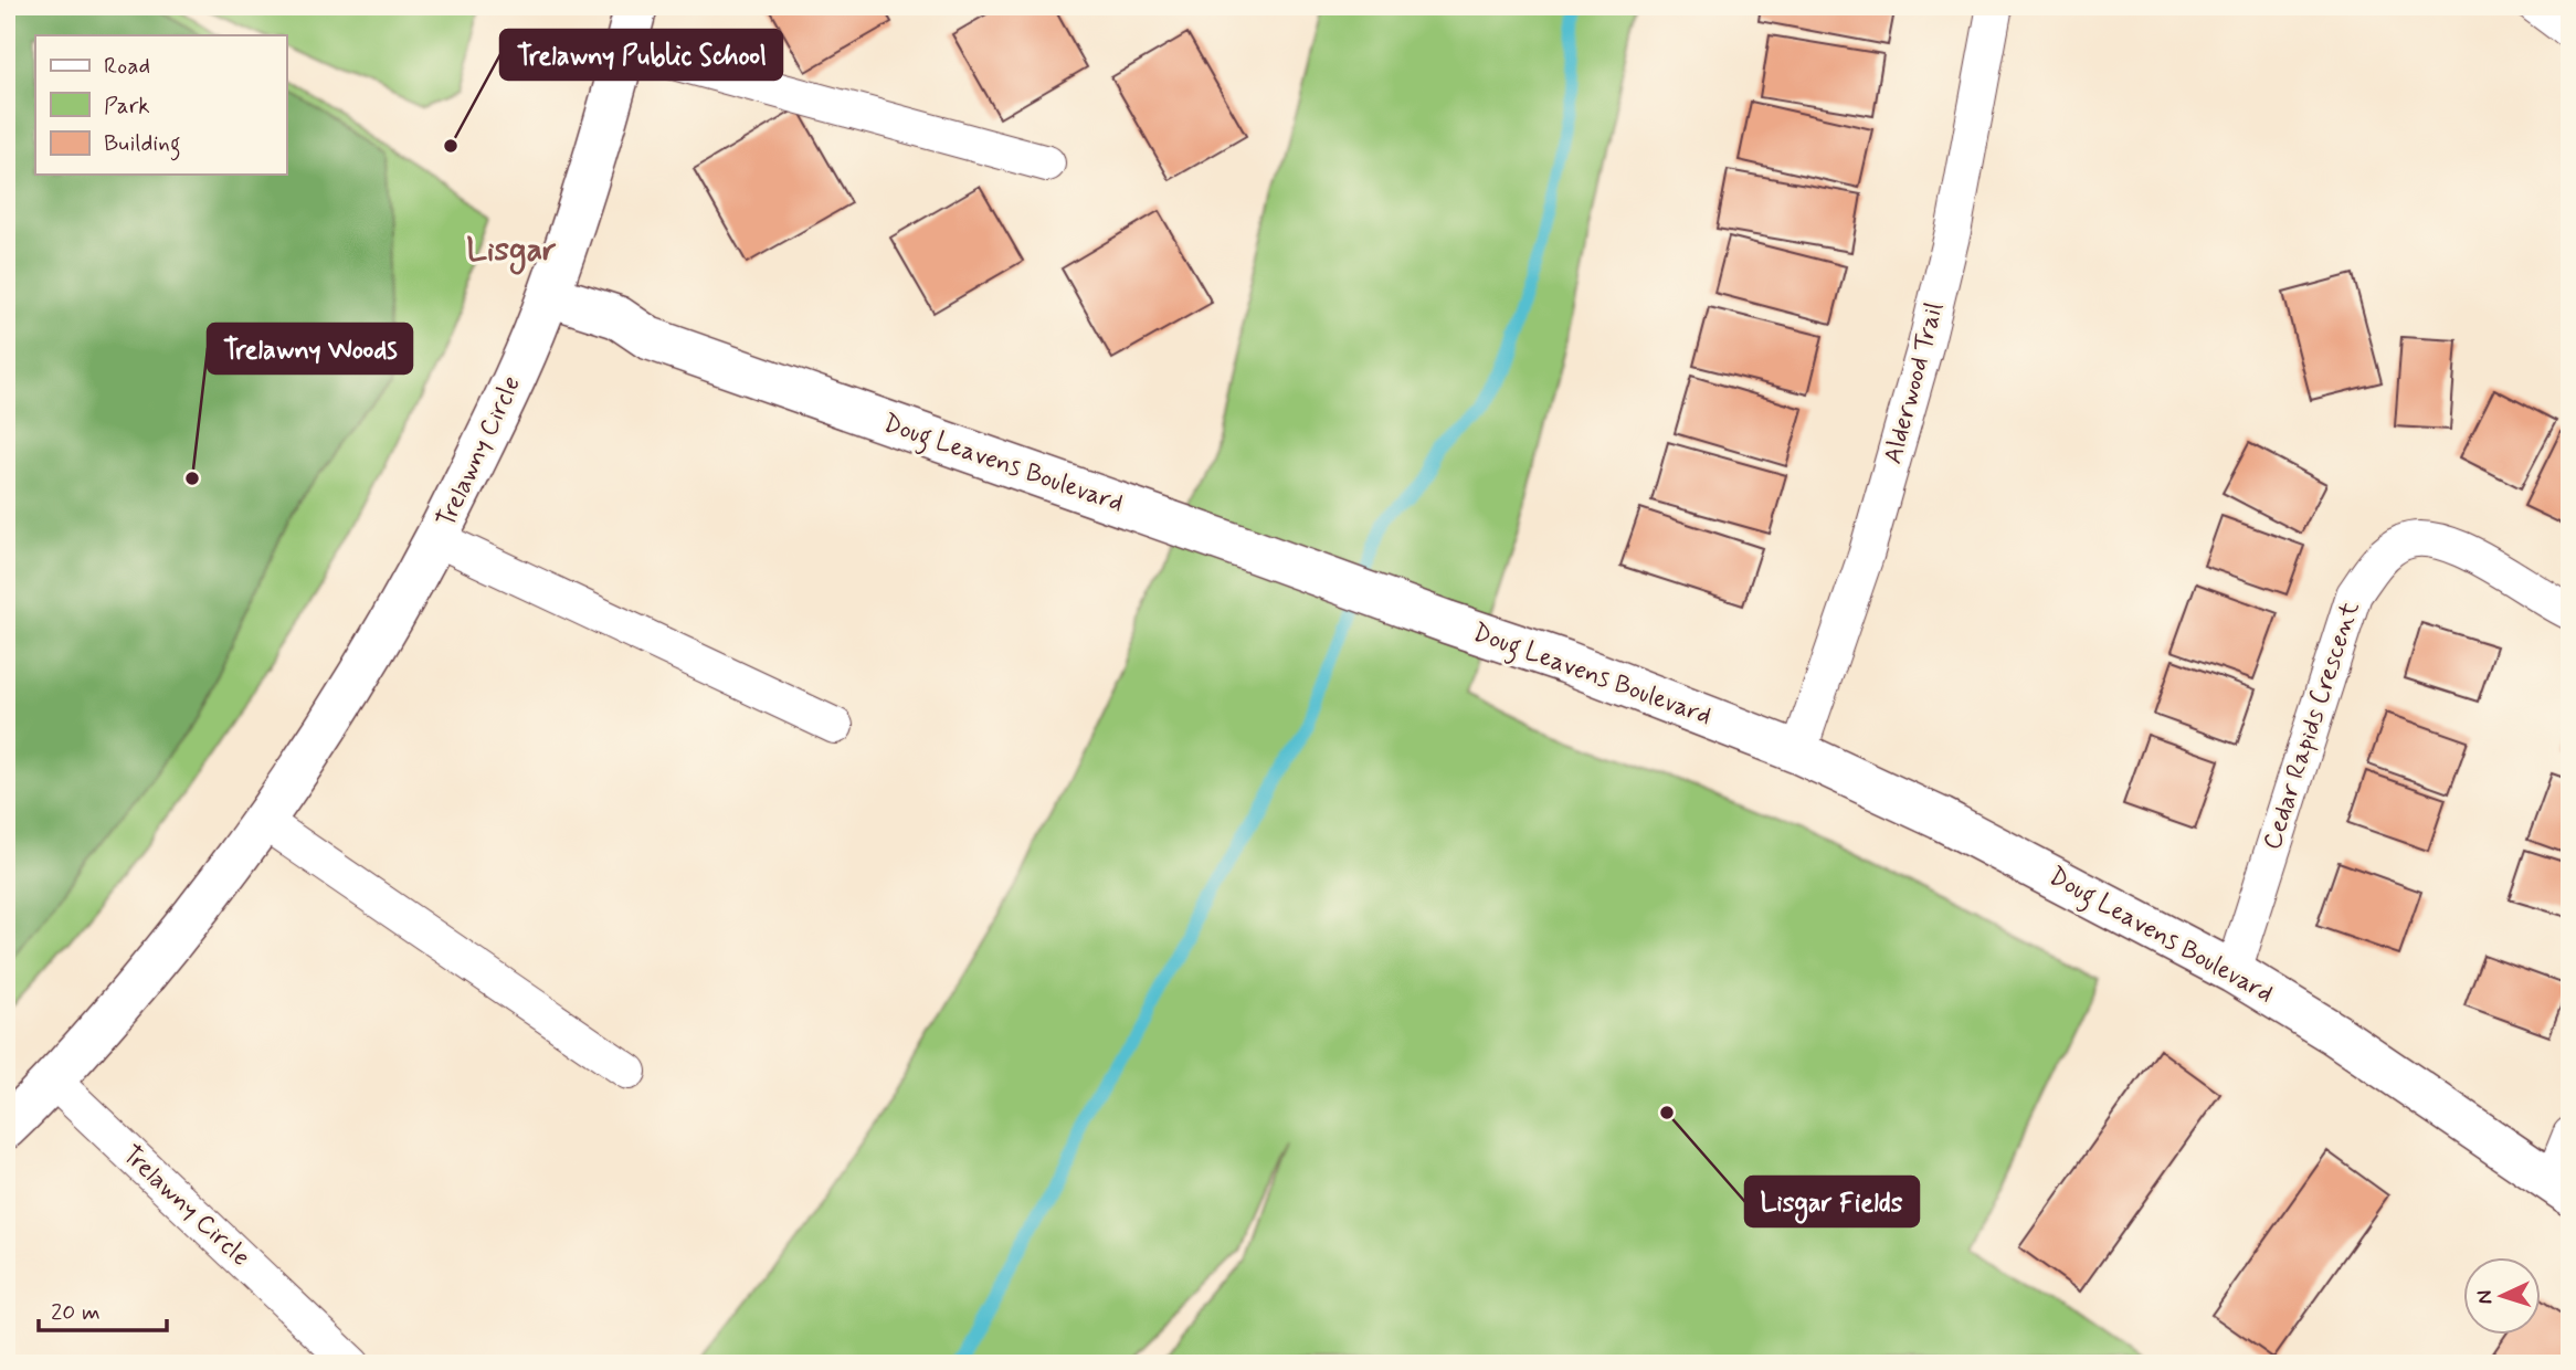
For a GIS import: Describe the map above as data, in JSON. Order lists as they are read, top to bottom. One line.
{"streets":{"street":["Alderwood Trail","Trelawny Circle","Doug Leavens Boulevard","Cedar Rapids Crescent"]},"crossings":[["Alderwood Trail","Doug Leavens Boulevard"],["Trelawny Circle","Doug Leavens Boulevard"],["Doug Leavens Boulevard","Cedar Rapids Crescent"]],"districts":["Lisgar"],"places":["Trelawny Public School","Trelawny Woods","Lisgar Fields"],"legend":["Road","Park","Building"],"scale_bar":"20 m","north":"left"}
